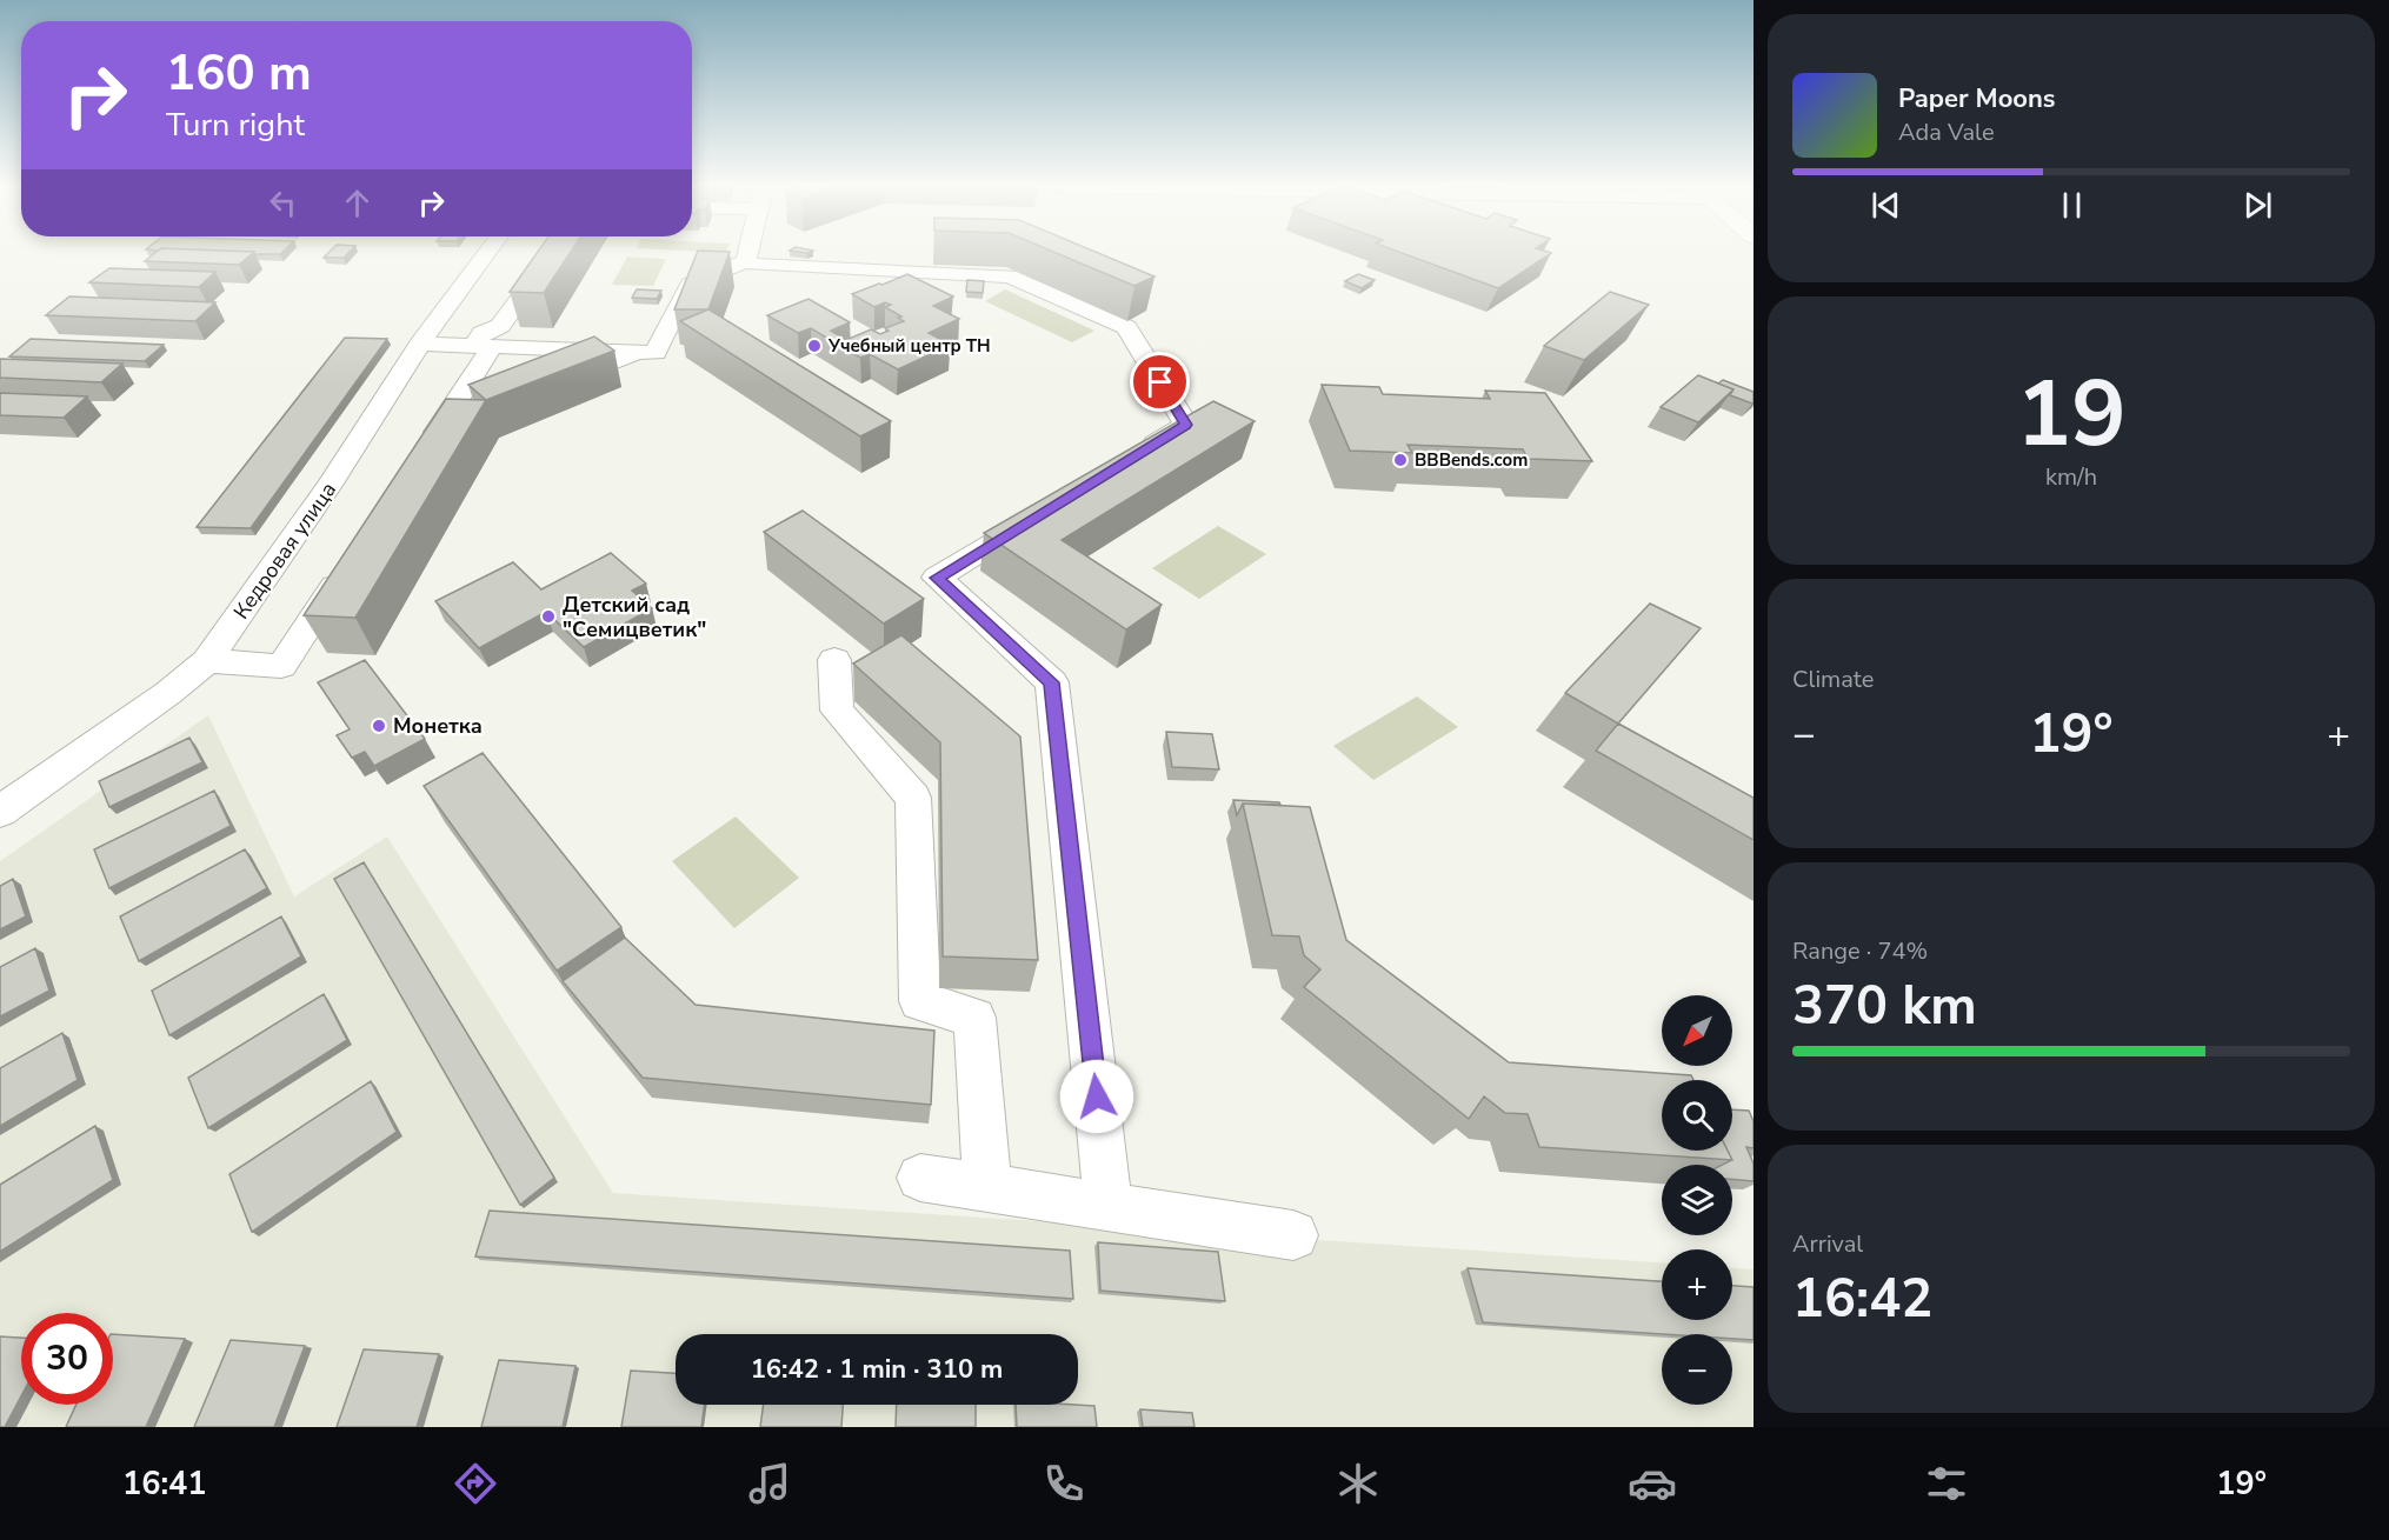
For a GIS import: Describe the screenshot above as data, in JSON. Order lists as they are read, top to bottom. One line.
{"streets":{"street":["Кедровая улица"]},"places":["Учебный центр ТН","BBBends.com","Детский сад \"Семицветик\"","Монетка"],"north":"bottom left","page":{"turn":["160 m","Turn right"],"song":["Paper Moons","Ada Vale"],"tile":[["19","km/h"],"Climate",["Range · 74%","370 km"],["Arrival","16:42"]],"heat":["−","19°","+"],"map_buttons":["+","−"],"limit":"30","trip":"16:42 · 1 min · 310 m","tabs":["16:41","19°"]}}
